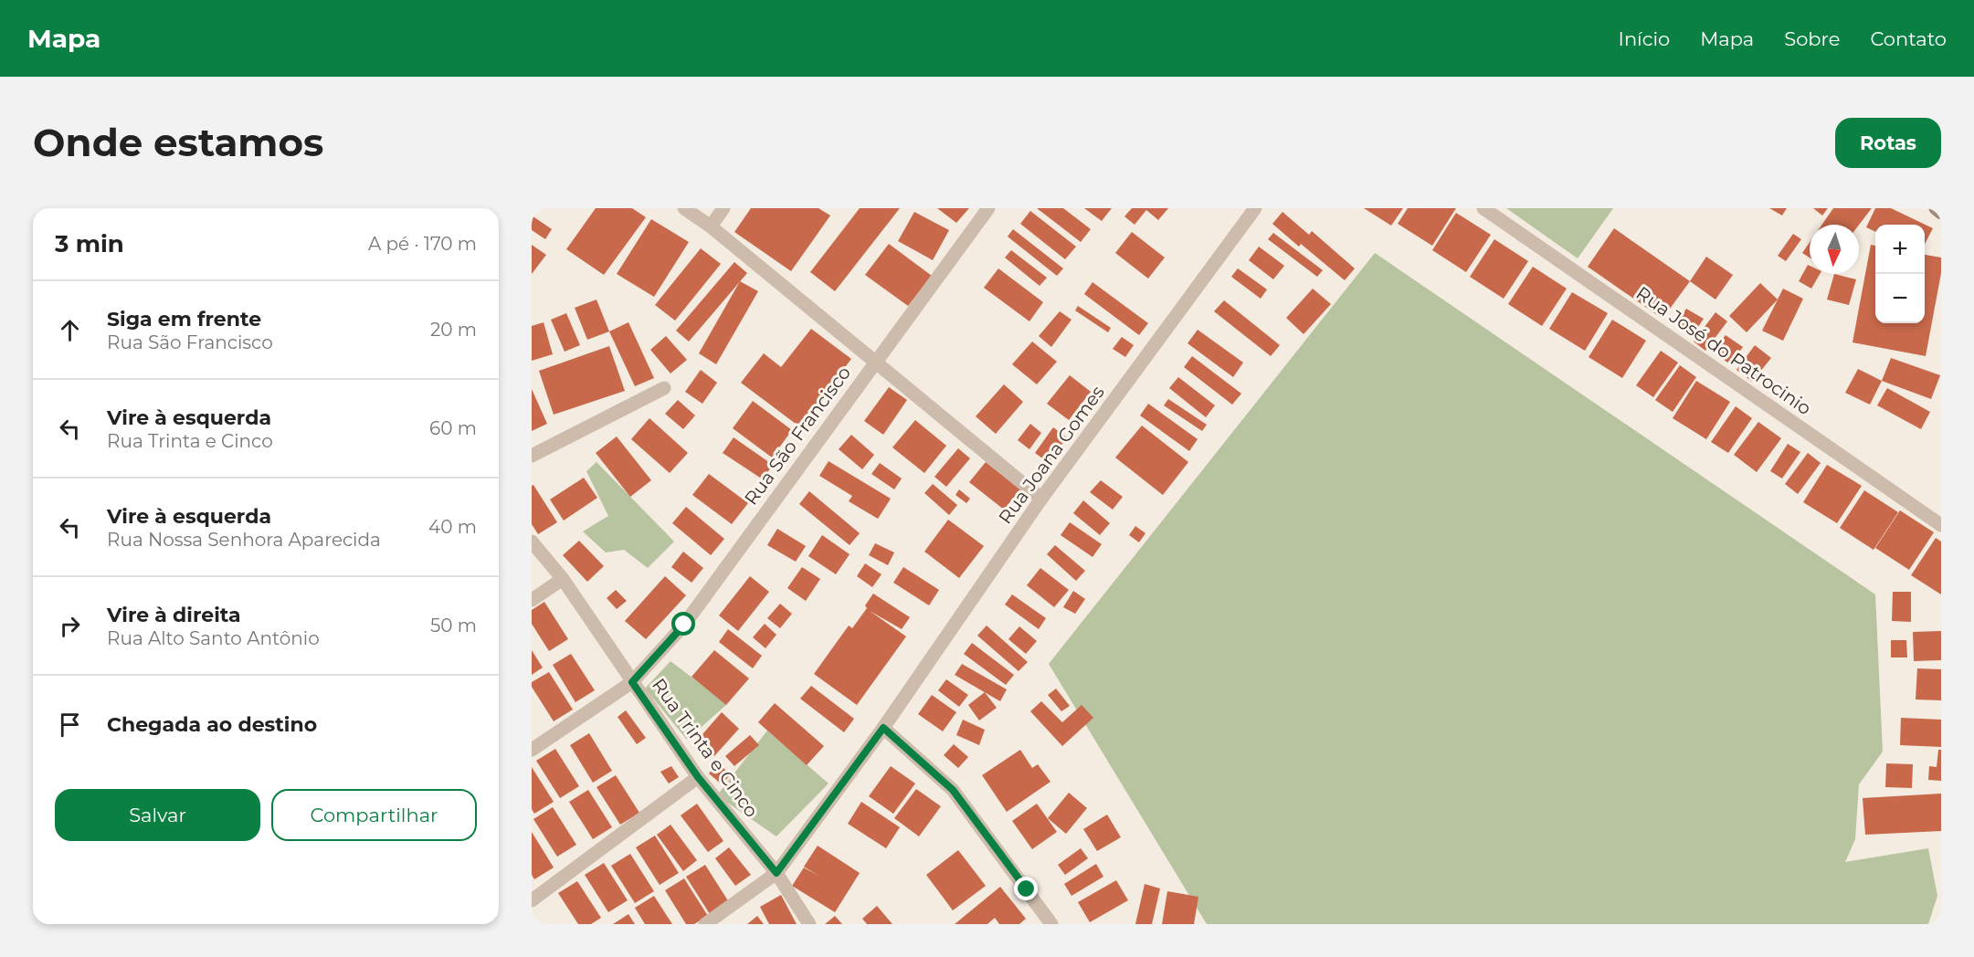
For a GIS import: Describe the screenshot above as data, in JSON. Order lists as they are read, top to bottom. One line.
{"streets":{"street":["Rua José do Patrocinio","Rua São Francisco","Rua Joana Gomes","Rua Trinta e Cinco"]},"crossings":[["Rua São Francisco","Rua Trinta e Cinco"],["Rua Joana Gomes","Rua Trinta e Cinco"]],"north":"bottom","page":{"header":"Mapa","nav":["Início","Mapa","Sobre","Contato"],"buttons":["Rotas",["Salvar","Compartilhar"]],"title":"Onde estamos","heading":["3 min","A pé · 170 m"],"map_buttons":["+","−"],"list":[["Siga em frente","Rua São Francisco","20 m"],["Vire à esquerda","Rua Trinta e Cinco","60 m"],["Vire à esquerda","Rua Nossa Senhora Aparecida","40 m"],["Vire à direita","Rua Alto Santo Antônio","50 m"],"Chegada ao destino"]}}
